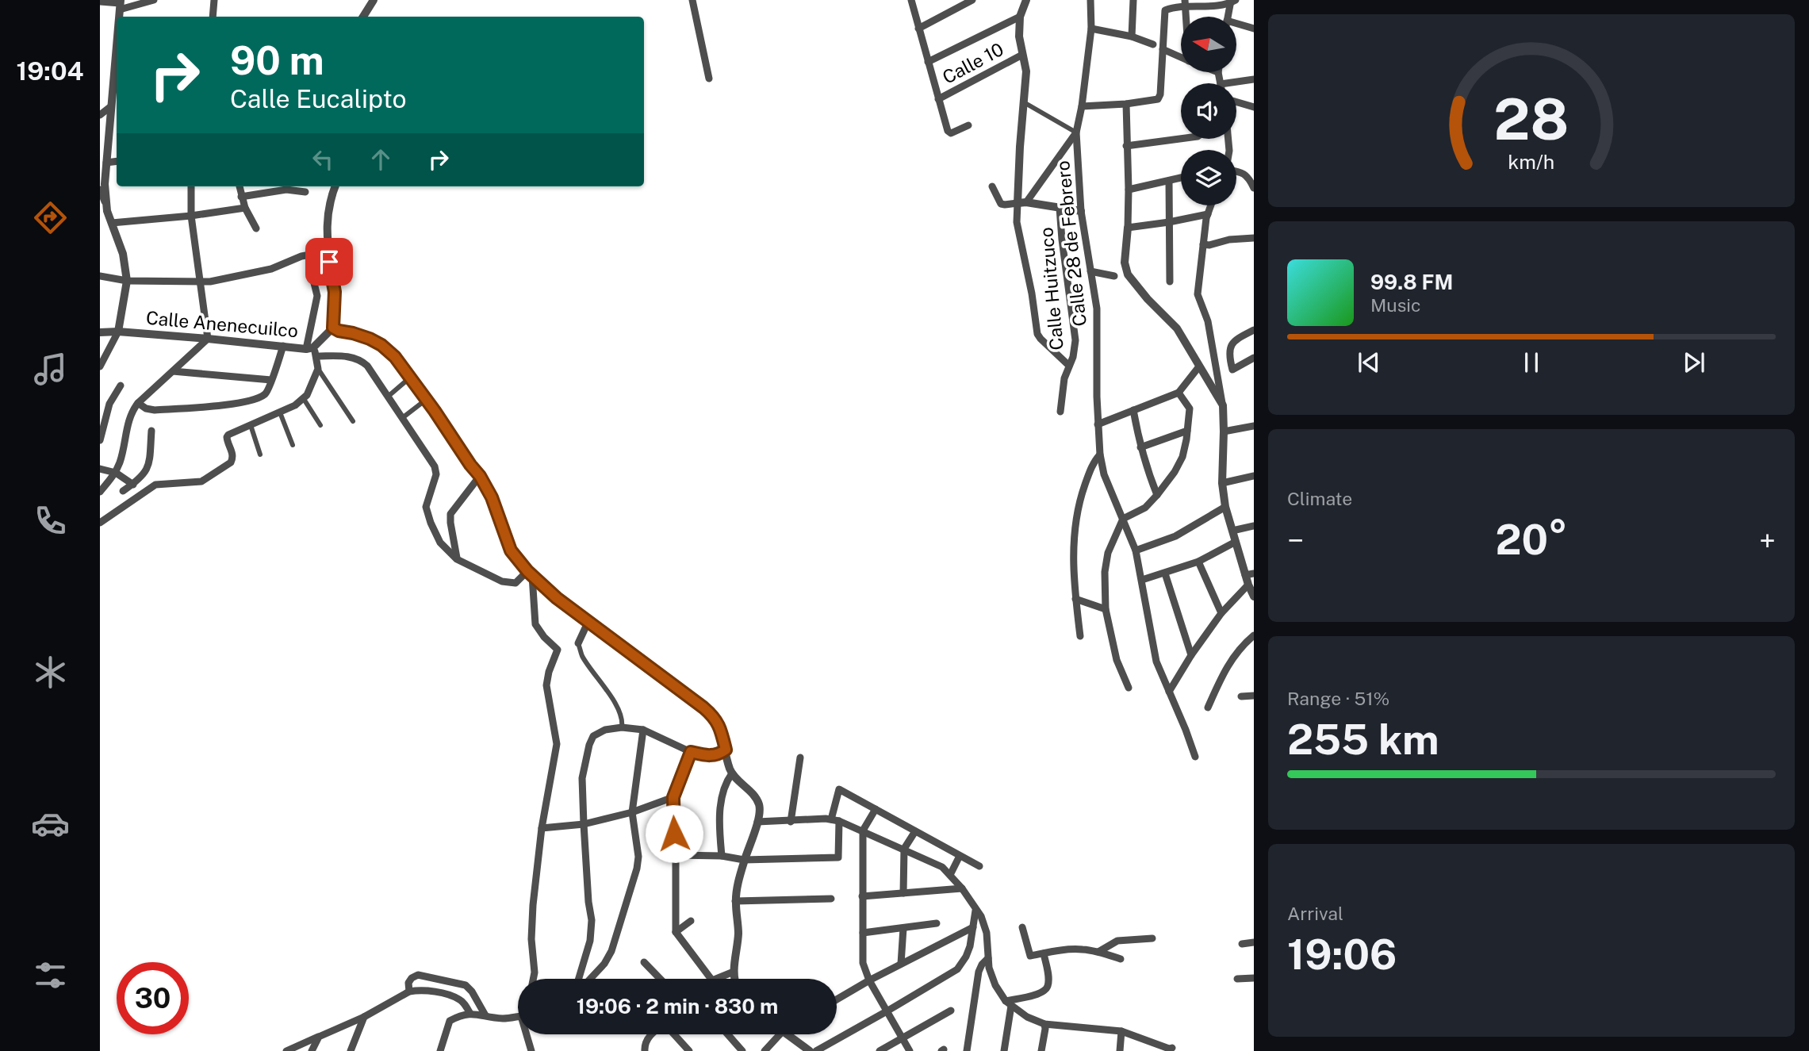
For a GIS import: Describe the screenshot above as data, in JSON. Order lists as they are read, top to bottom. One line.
{"streets":{"street":["Calle 10","Calle 28 de Febrero","Calle Huitzuco","Calle Anenecuilco"]},"north":"left","page":{"tabs":"19:04","turn":["90 m","Calle Eucalipto"],"song":["99.8 FM","Music"],"tile":["Climate",["Range · 51%","255 km"],["Arrival","19:06"]],"heat":["−","20°","+"],"limit":"30","trip":"19:06 · 2 min · 830 m","gauge":["28","km/h"]}}
